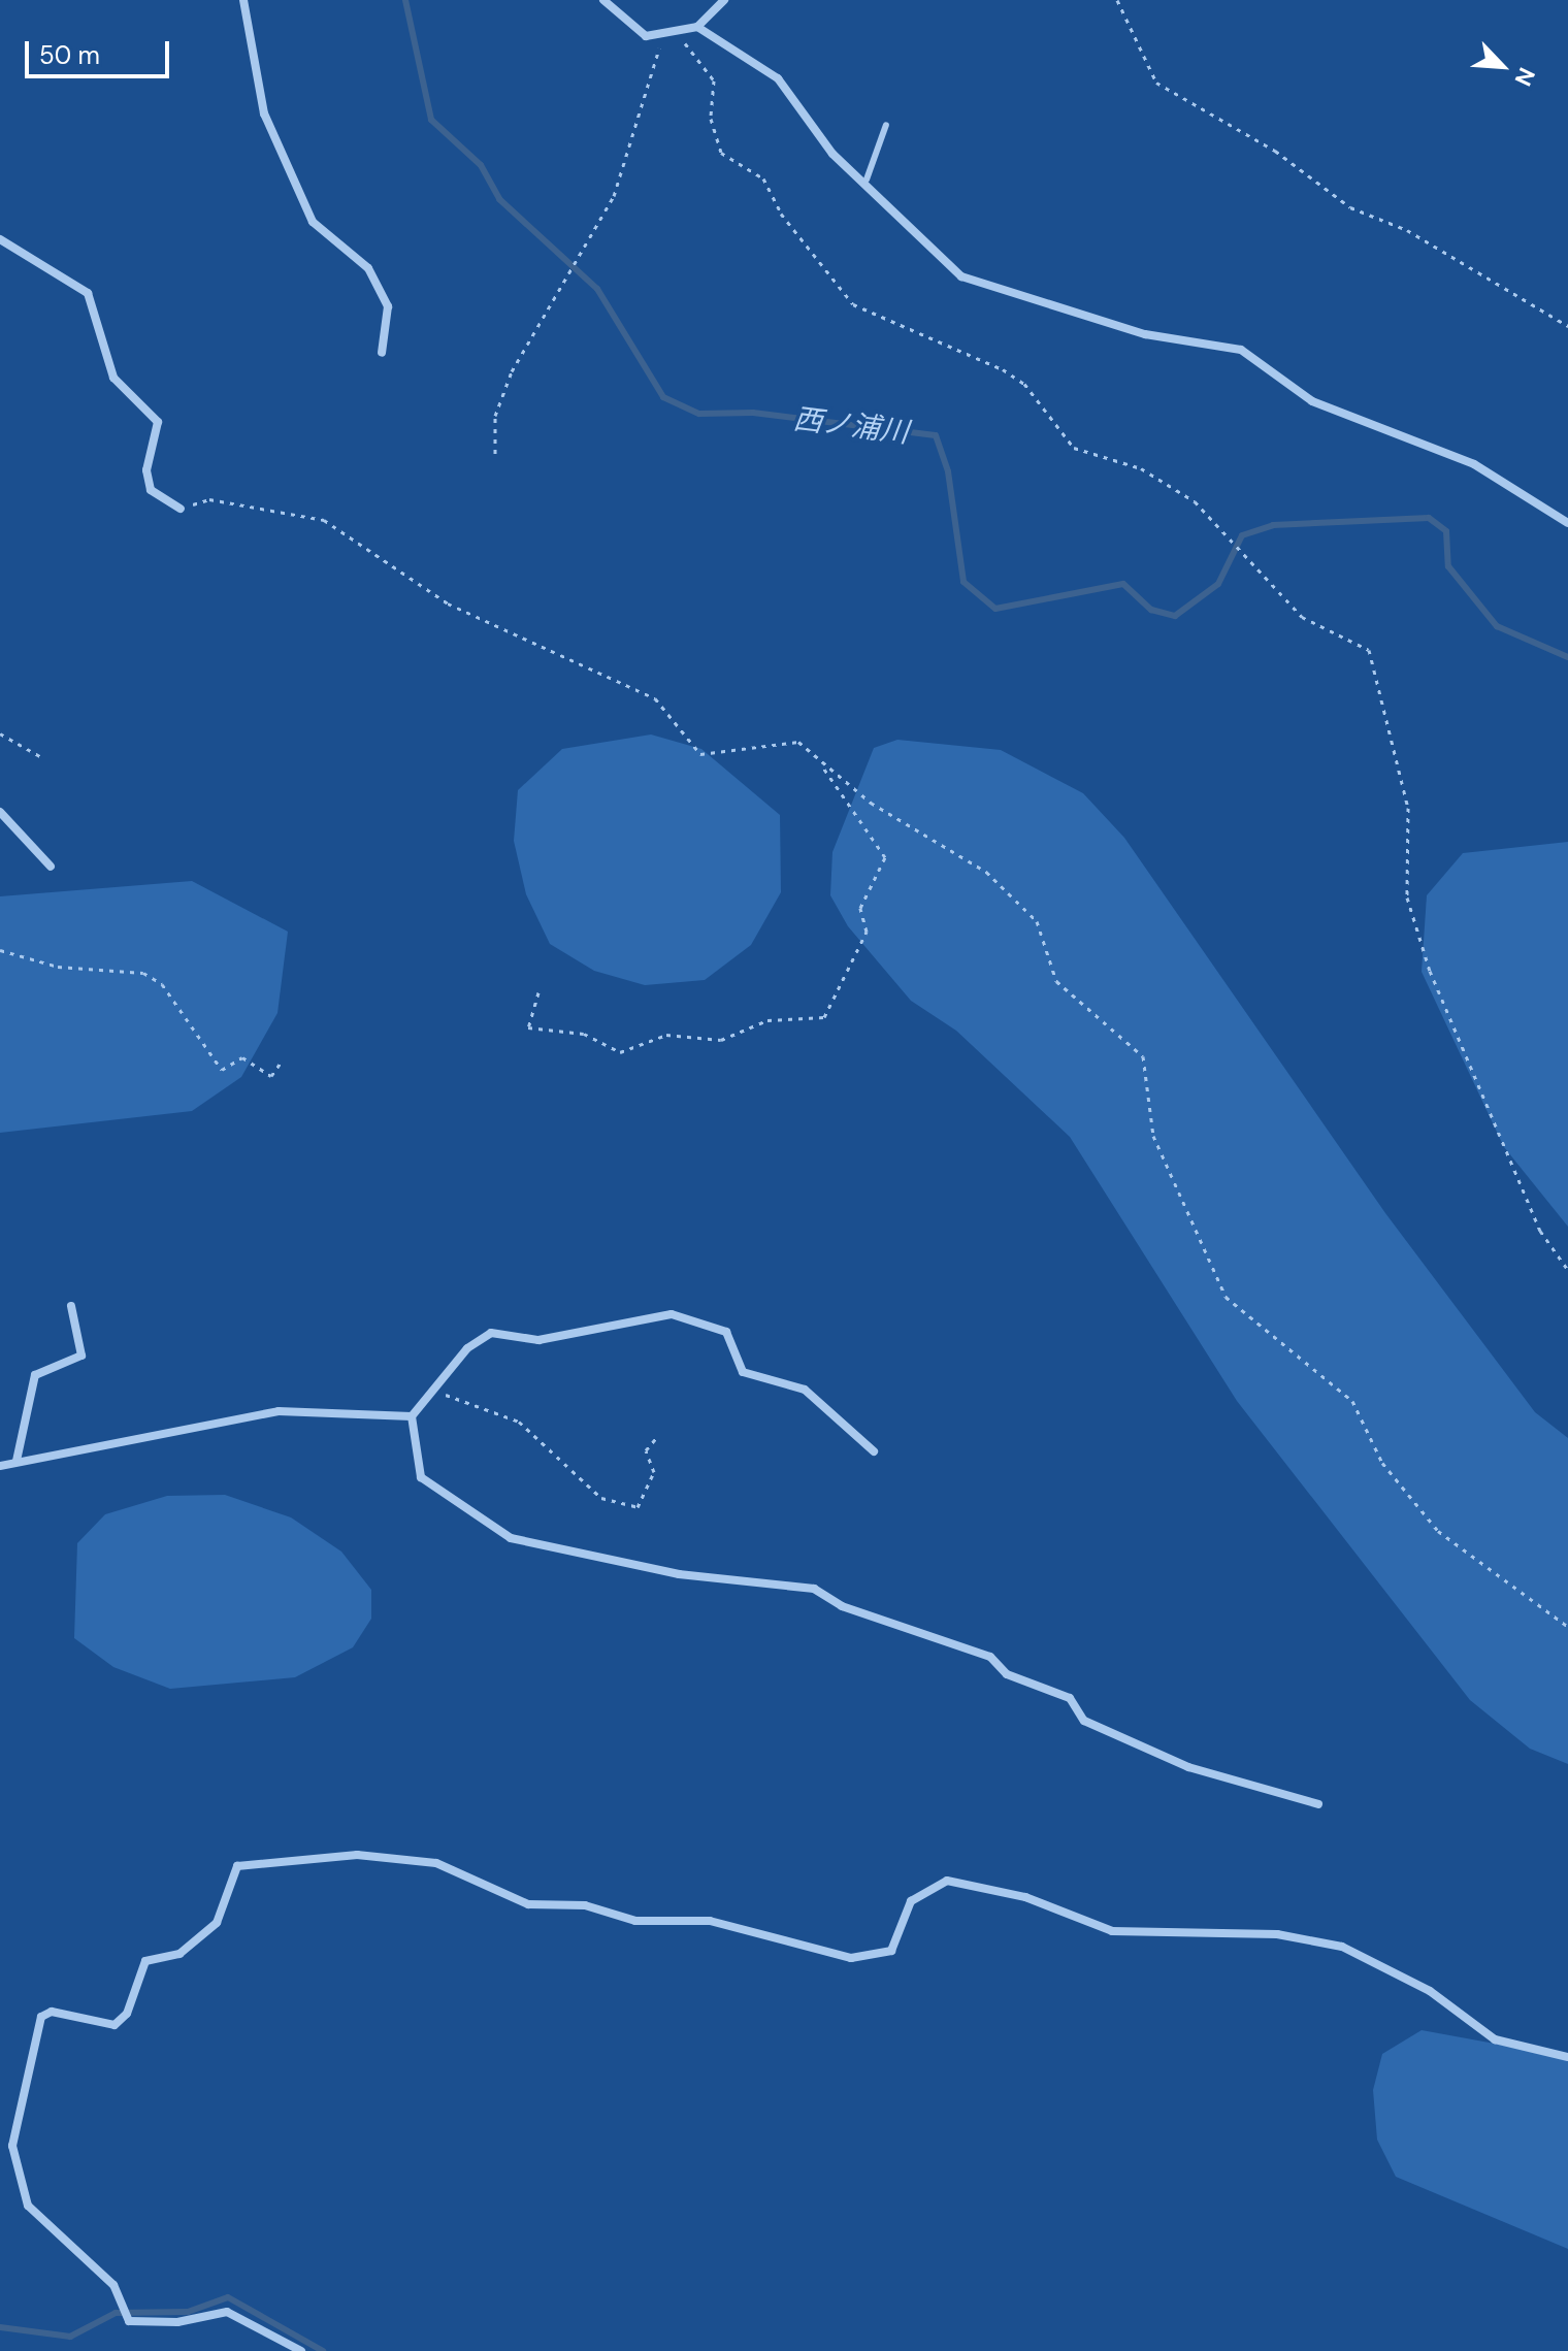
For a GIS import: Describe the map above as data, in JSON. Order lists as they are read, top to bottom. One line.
{"water":["西ノ浦川"],"scale_bar":"50 m","north":"bottom right"}
